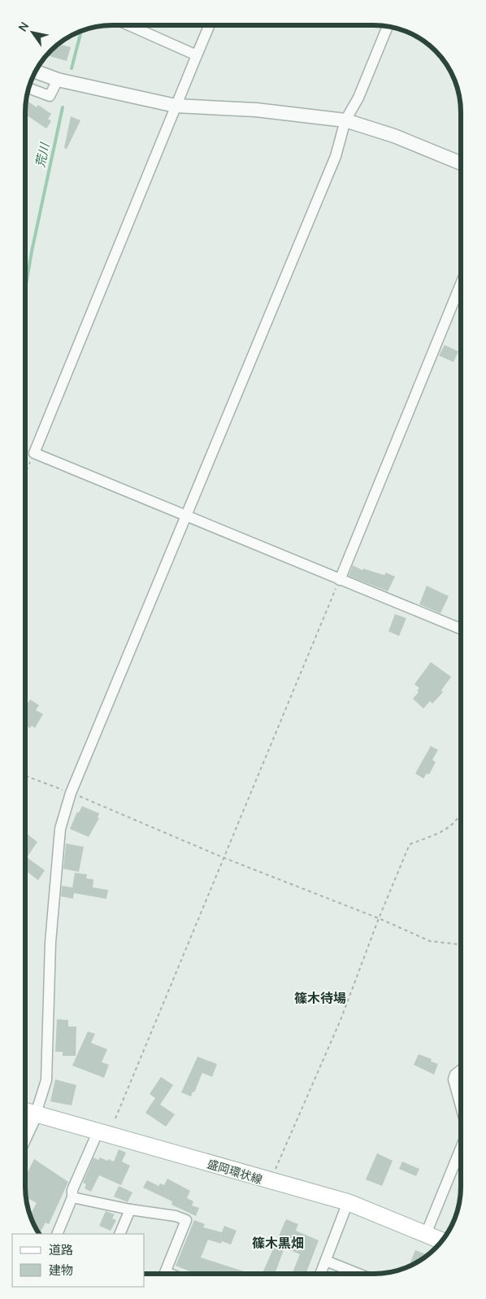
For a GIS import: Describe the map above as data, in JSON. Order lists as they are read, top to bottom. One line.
{"streets":{"main road":["盛岡環状線"]},"districts":["篠木待場","篠木黒畑"],"water":["荒川"],"legend":["道路","建物"],"north":"top left"}
